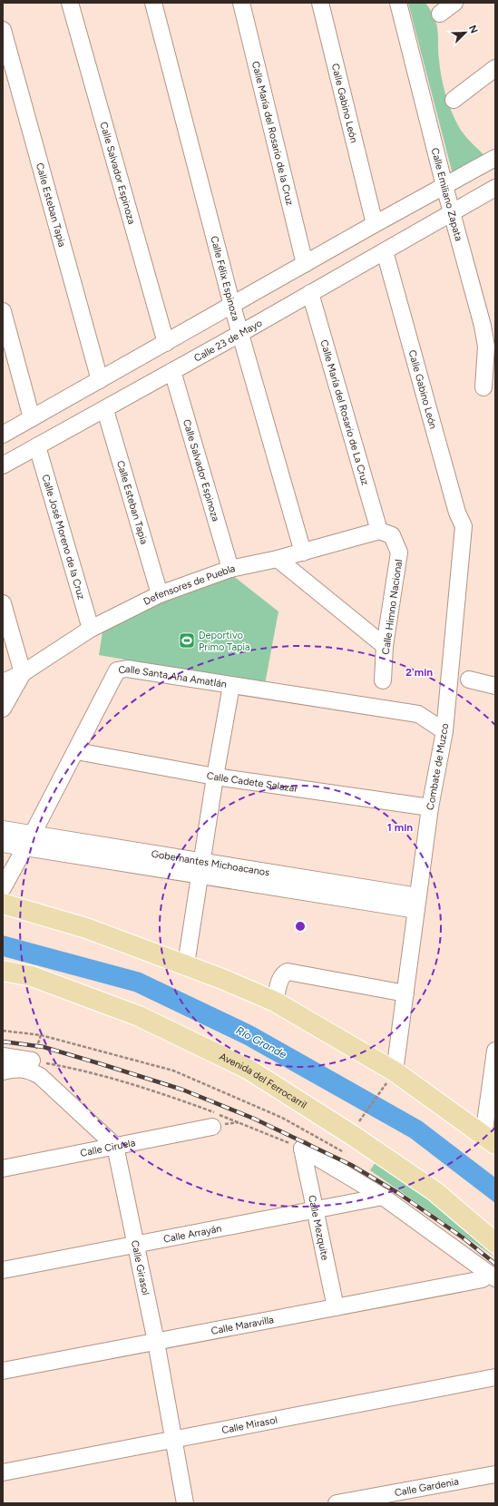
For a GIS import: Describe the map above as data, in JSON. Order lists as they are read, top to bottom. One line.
{"streets":{"main road":["Avenida del Ferrocarril"],"street":["Calle Gabino León","Calle María del Rosario de la Cruz","Calle Salvador Espinoza","Calle Emiliano Zapata","Calle Esteban Tapia","Calle Félix Espinoza","Calle 23 de Mayo","Calle María del Rosario de La Cruz","Calle José Moreno de la Cruz","Defensores de Puebla","Calle Himno Nacional","Calle Santa Ana Amatlán","Combate de Muzco","Calle Cadete Salazar","Gobernantes Michoacanos","Calle Ciruela","Calle Mezquite","Calle Arrayán","Calle Girasol","Calle Maravilla","Calle Mirasol","Calle Gardenia"]},"crossings":[["Calle Gabino León","Calle 23 de Mayo"],["Calle Gabino León","Combate de Muzco"],["Calle Salvador Espinoza","Calle 23 de Mayo"],["Calle Salvador Espinoza","Defensores de Puebla"],["Calle Emiliano Zapata","Calle 23 de Mayo"],["Calle Esteban Tapia","Calle 23 de Mayo"],["Calle Esteban Tapia","Defensores de Puebla"],["Calle Félix Espinoza","Calle 23 de Mayo"],["Calle Félix Espinoza","Defensores de Puebla"],["Calle 23 de Mayo","Calle María del Rosario de La Cruz"],["Calle 23 de Mayo","Calle José Moreno de la Cruz"],["Calle María del Rosario de La Cruz","Defensores de Puebla"],["Calle María del Rosario de La Cruz","Calle Himno Nacional"],["Calle José Moreno de la Cruz","Defensores de Puebla"],["Defensores de Puebla","Calle Himno Nacional"],["Calle Santa Ana Amatlán","Combate de Muzco"],["Calle Santa Ana Amatlán","Calle Cadete Salazar"],["Calle Santa Ana Amatlán","Gobernantes Michoacanos"],["Combate de Muzco","Calle Cadete Salazar"],["Combate de Muzco","Gobernantes Michoacanos"],["Calle Ciruela","Calle Girasol"],["Calle Mezquite","Calle Arrayán"],["Calle Mezquite","Calle Maravilla"],["Calle Arrayán","Calle Girasol"],["Calle Girasol","Calle Maravilla"],["Calle Girasol","Calle Mirasol"]],"water":["Río Grande"],"places":{"sports":["Deportivo Primo Tapia"]},"north":"top right","rings":["2 min","1 min"]}
